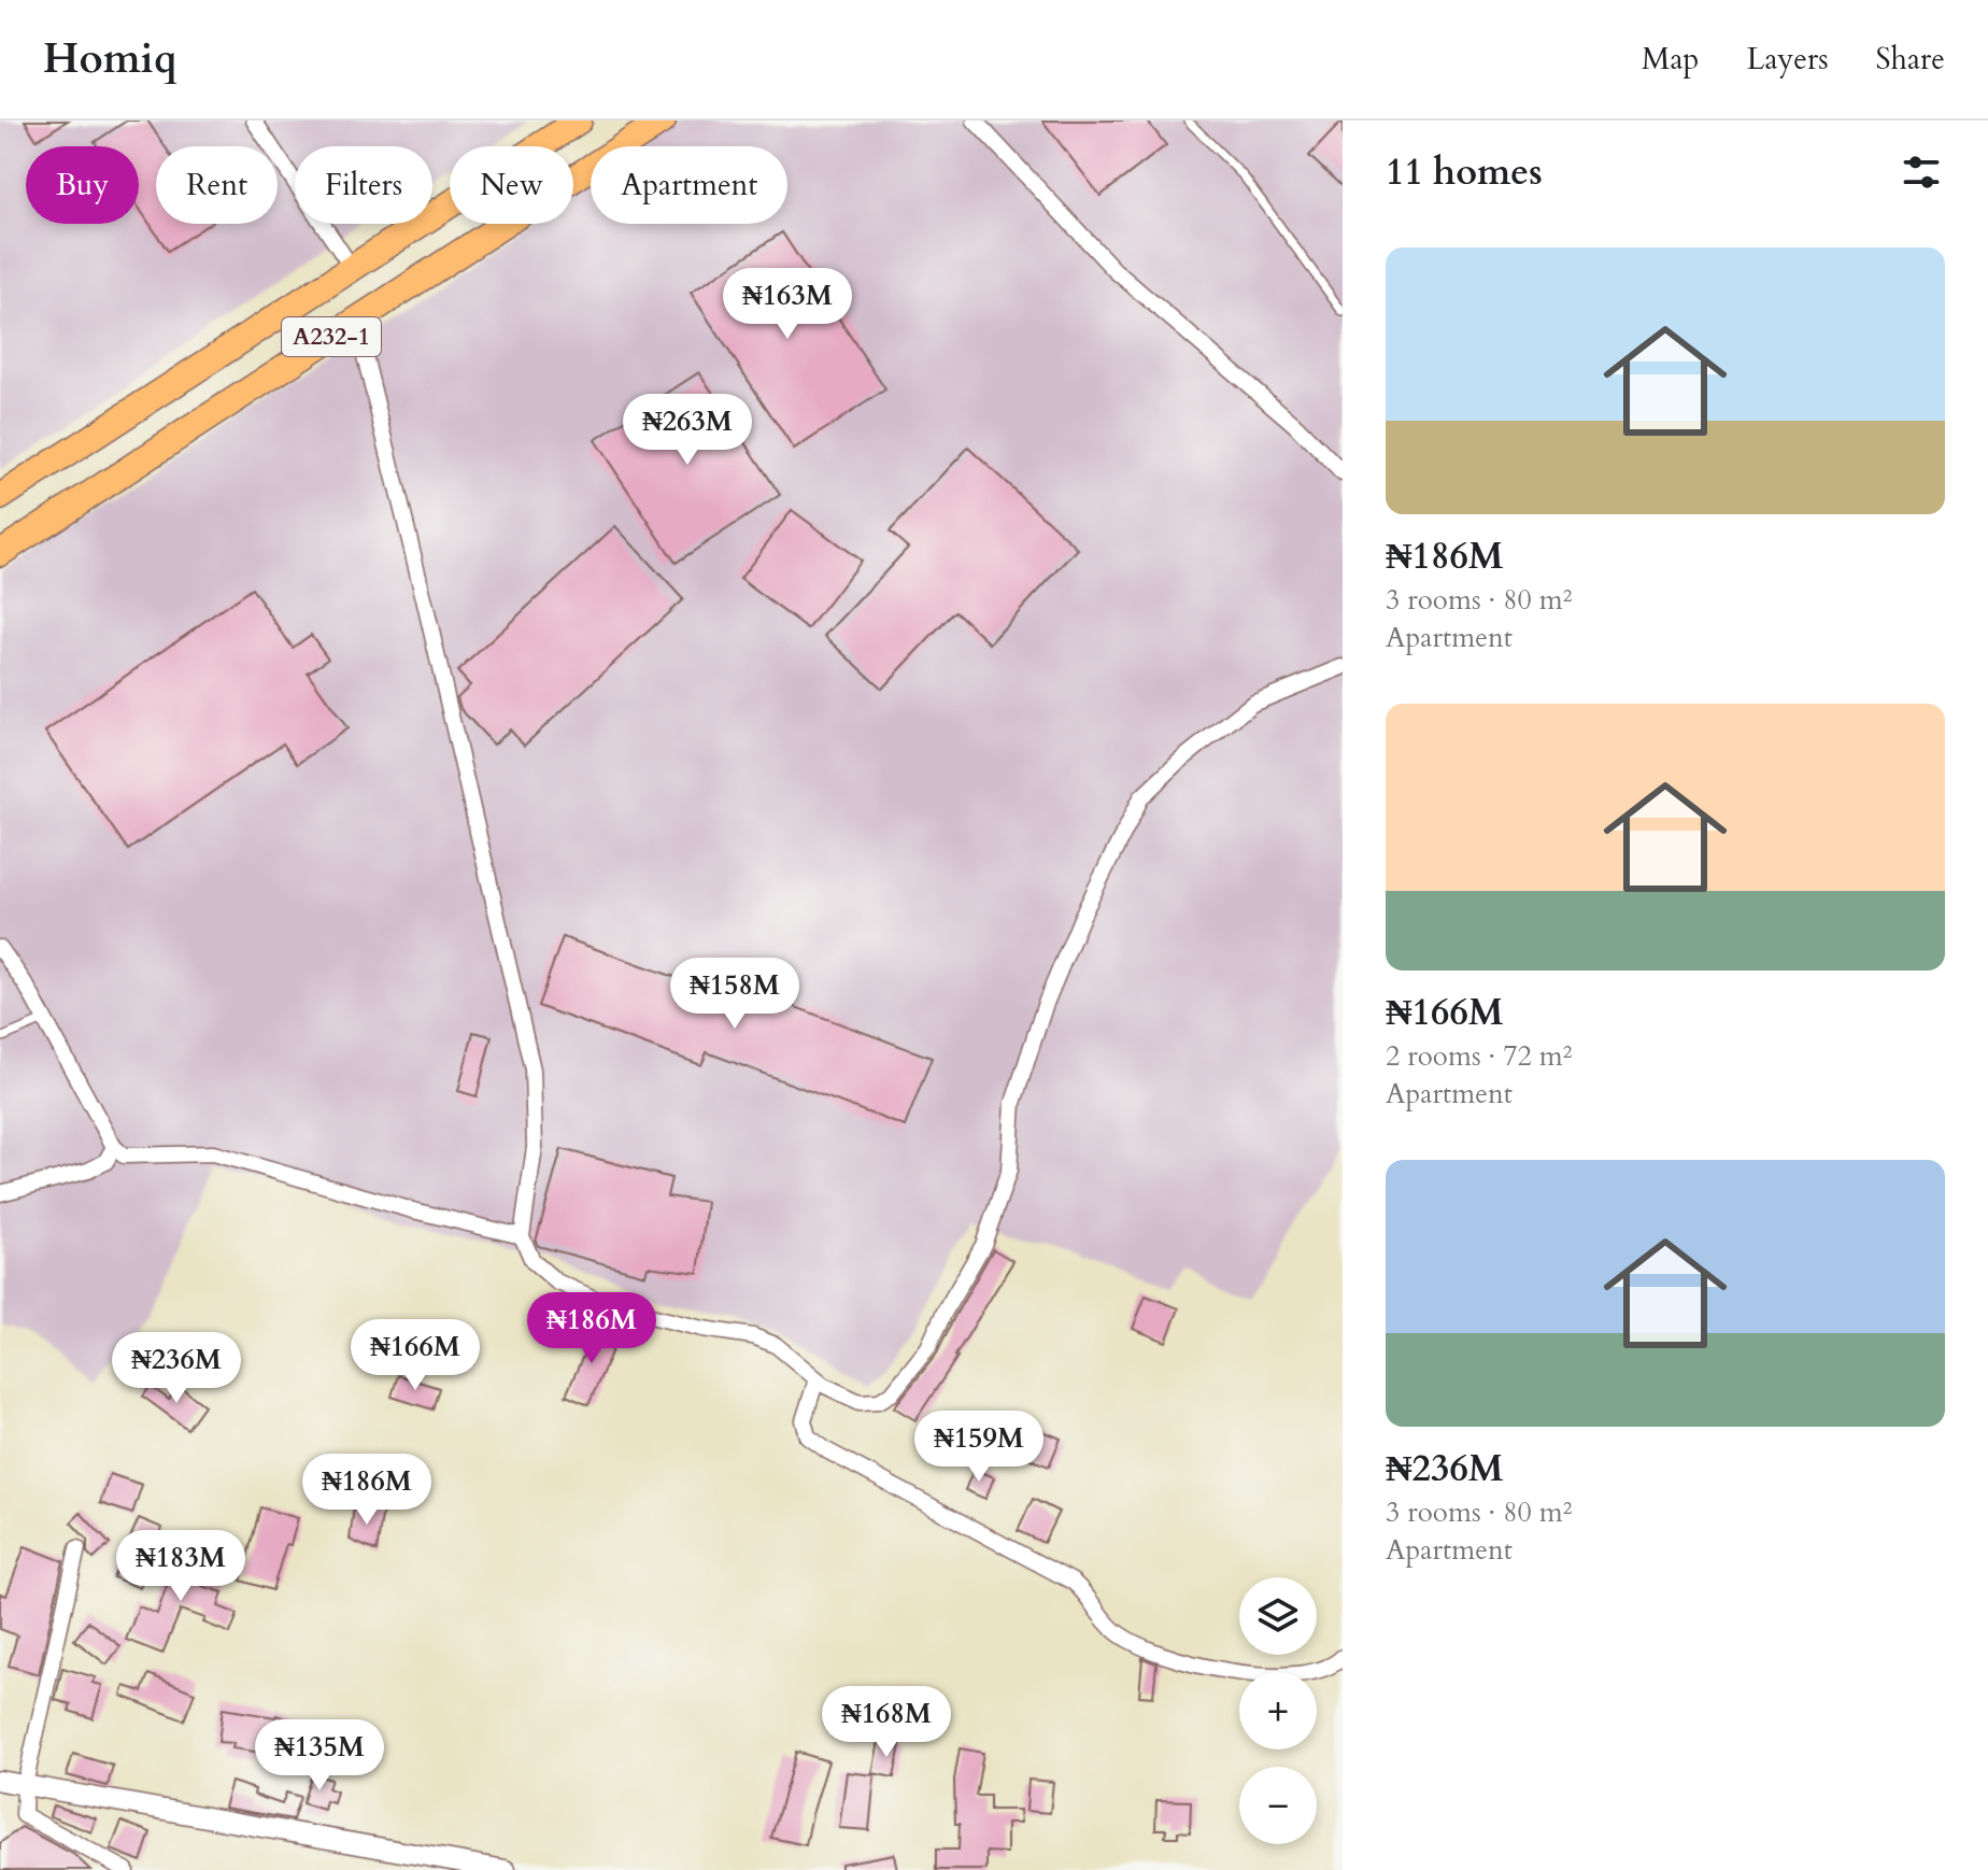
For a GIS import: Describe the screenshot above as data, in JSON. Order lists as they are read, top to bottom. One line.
{"streets":{"highway":["A232-1"]},"page":{"header":"Homiq","nav":["Map","Layers","Share"],"heading":"11 homes","chip":["Buy","Rent","Filters","New","Apartment"],"list":[{"name":"₦186M","note":"3 rooms · 80 m² · Apartment"},{"name":"₦166M","note":"2 rooms · 72 m² · Apartment"},{"name":"₦236M","note":"3 rooms · 80 m² · Apartment"}],"price":["₦163M","₦263M","₦158M","₦186M","₦166M","₦236M","₦159M","₦186M","₦183M","₦168M","₦135M"],"map_buttons":["+","−"]}}
